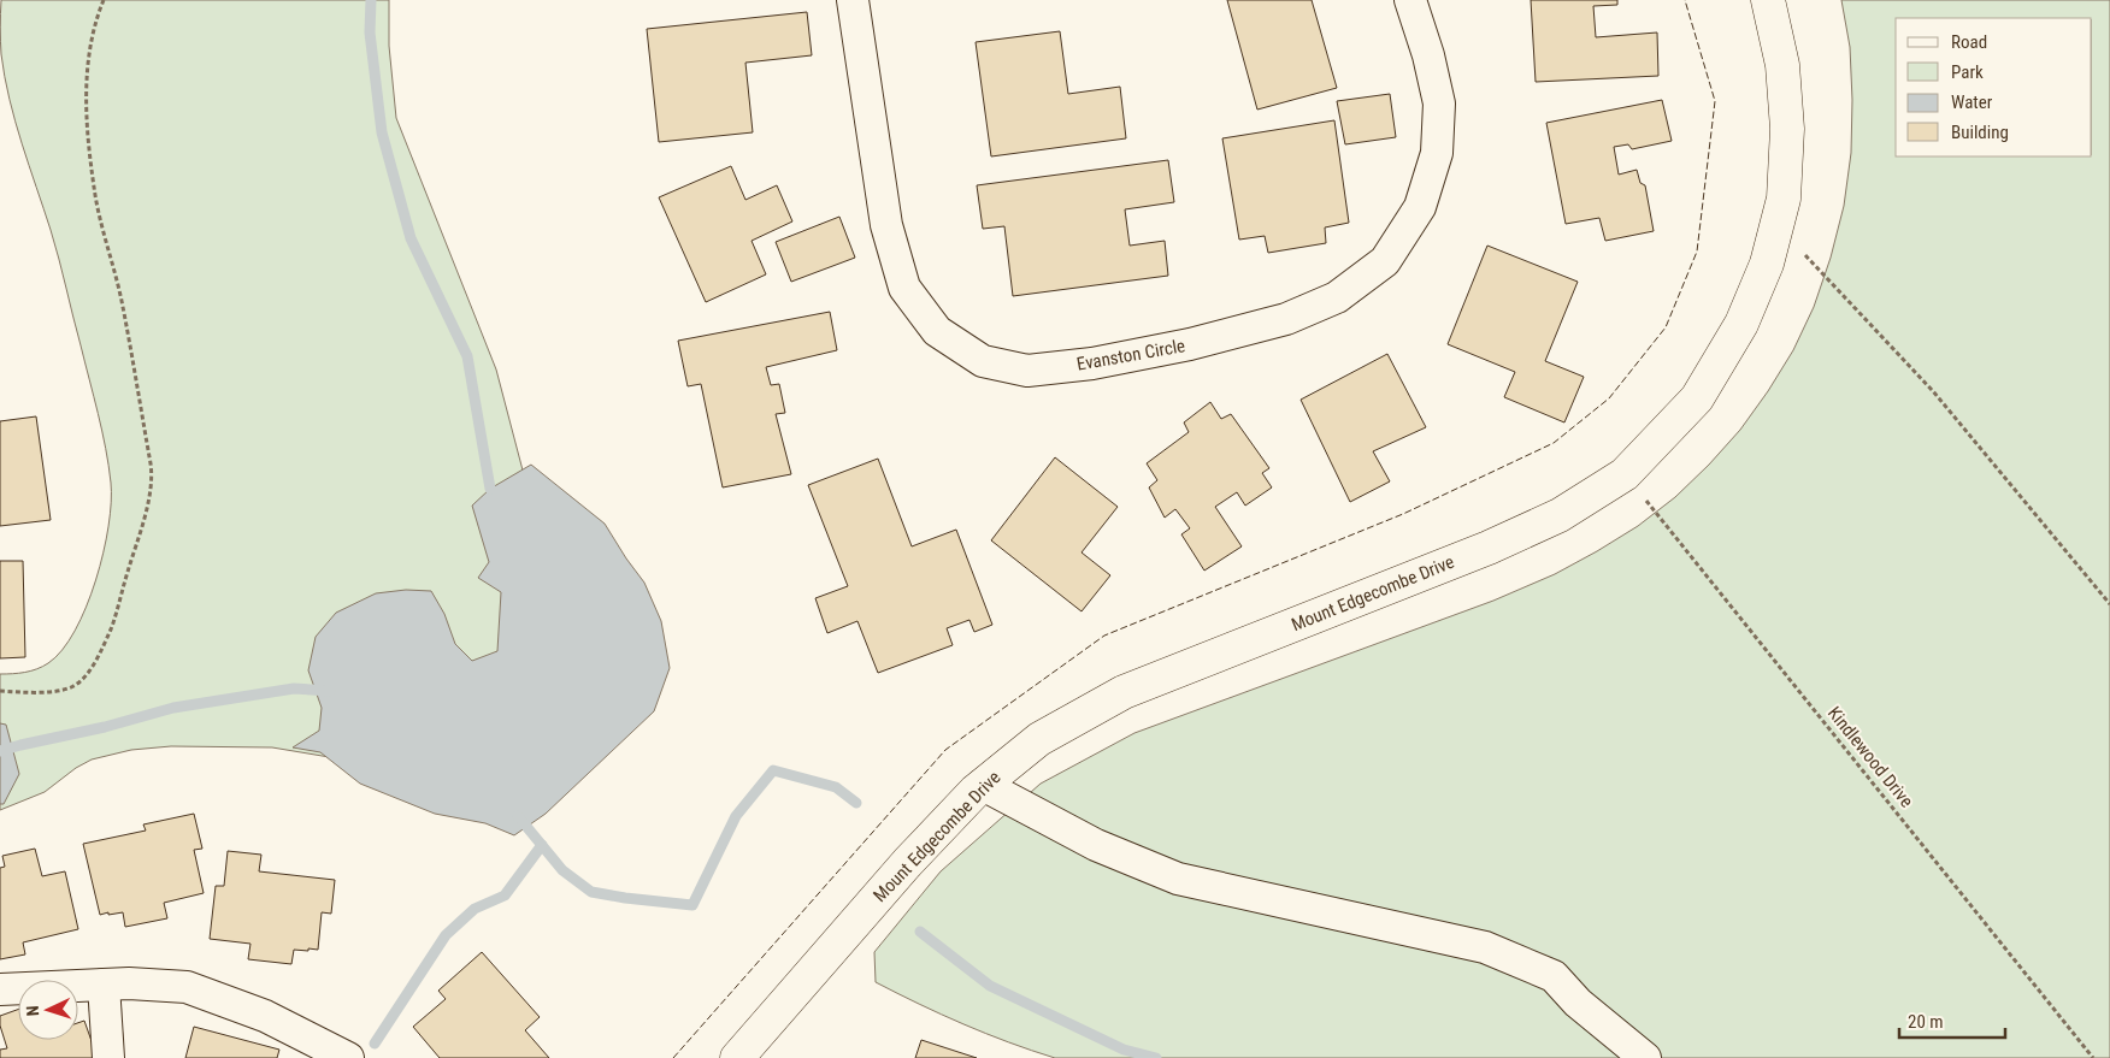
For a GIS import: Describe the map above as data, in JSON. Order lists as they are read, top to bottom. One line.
{"streets":{"street":["Evanston Circle","Mount Edgecombe Drive"],"path":["Kindlewood Drive"]},"crossings":[["Mount Edgecombe Drive","Kindlewood Drive"]],"legend":["Road","Park","Water","Building"],"scale_bar":"20 m","north":"left"}
